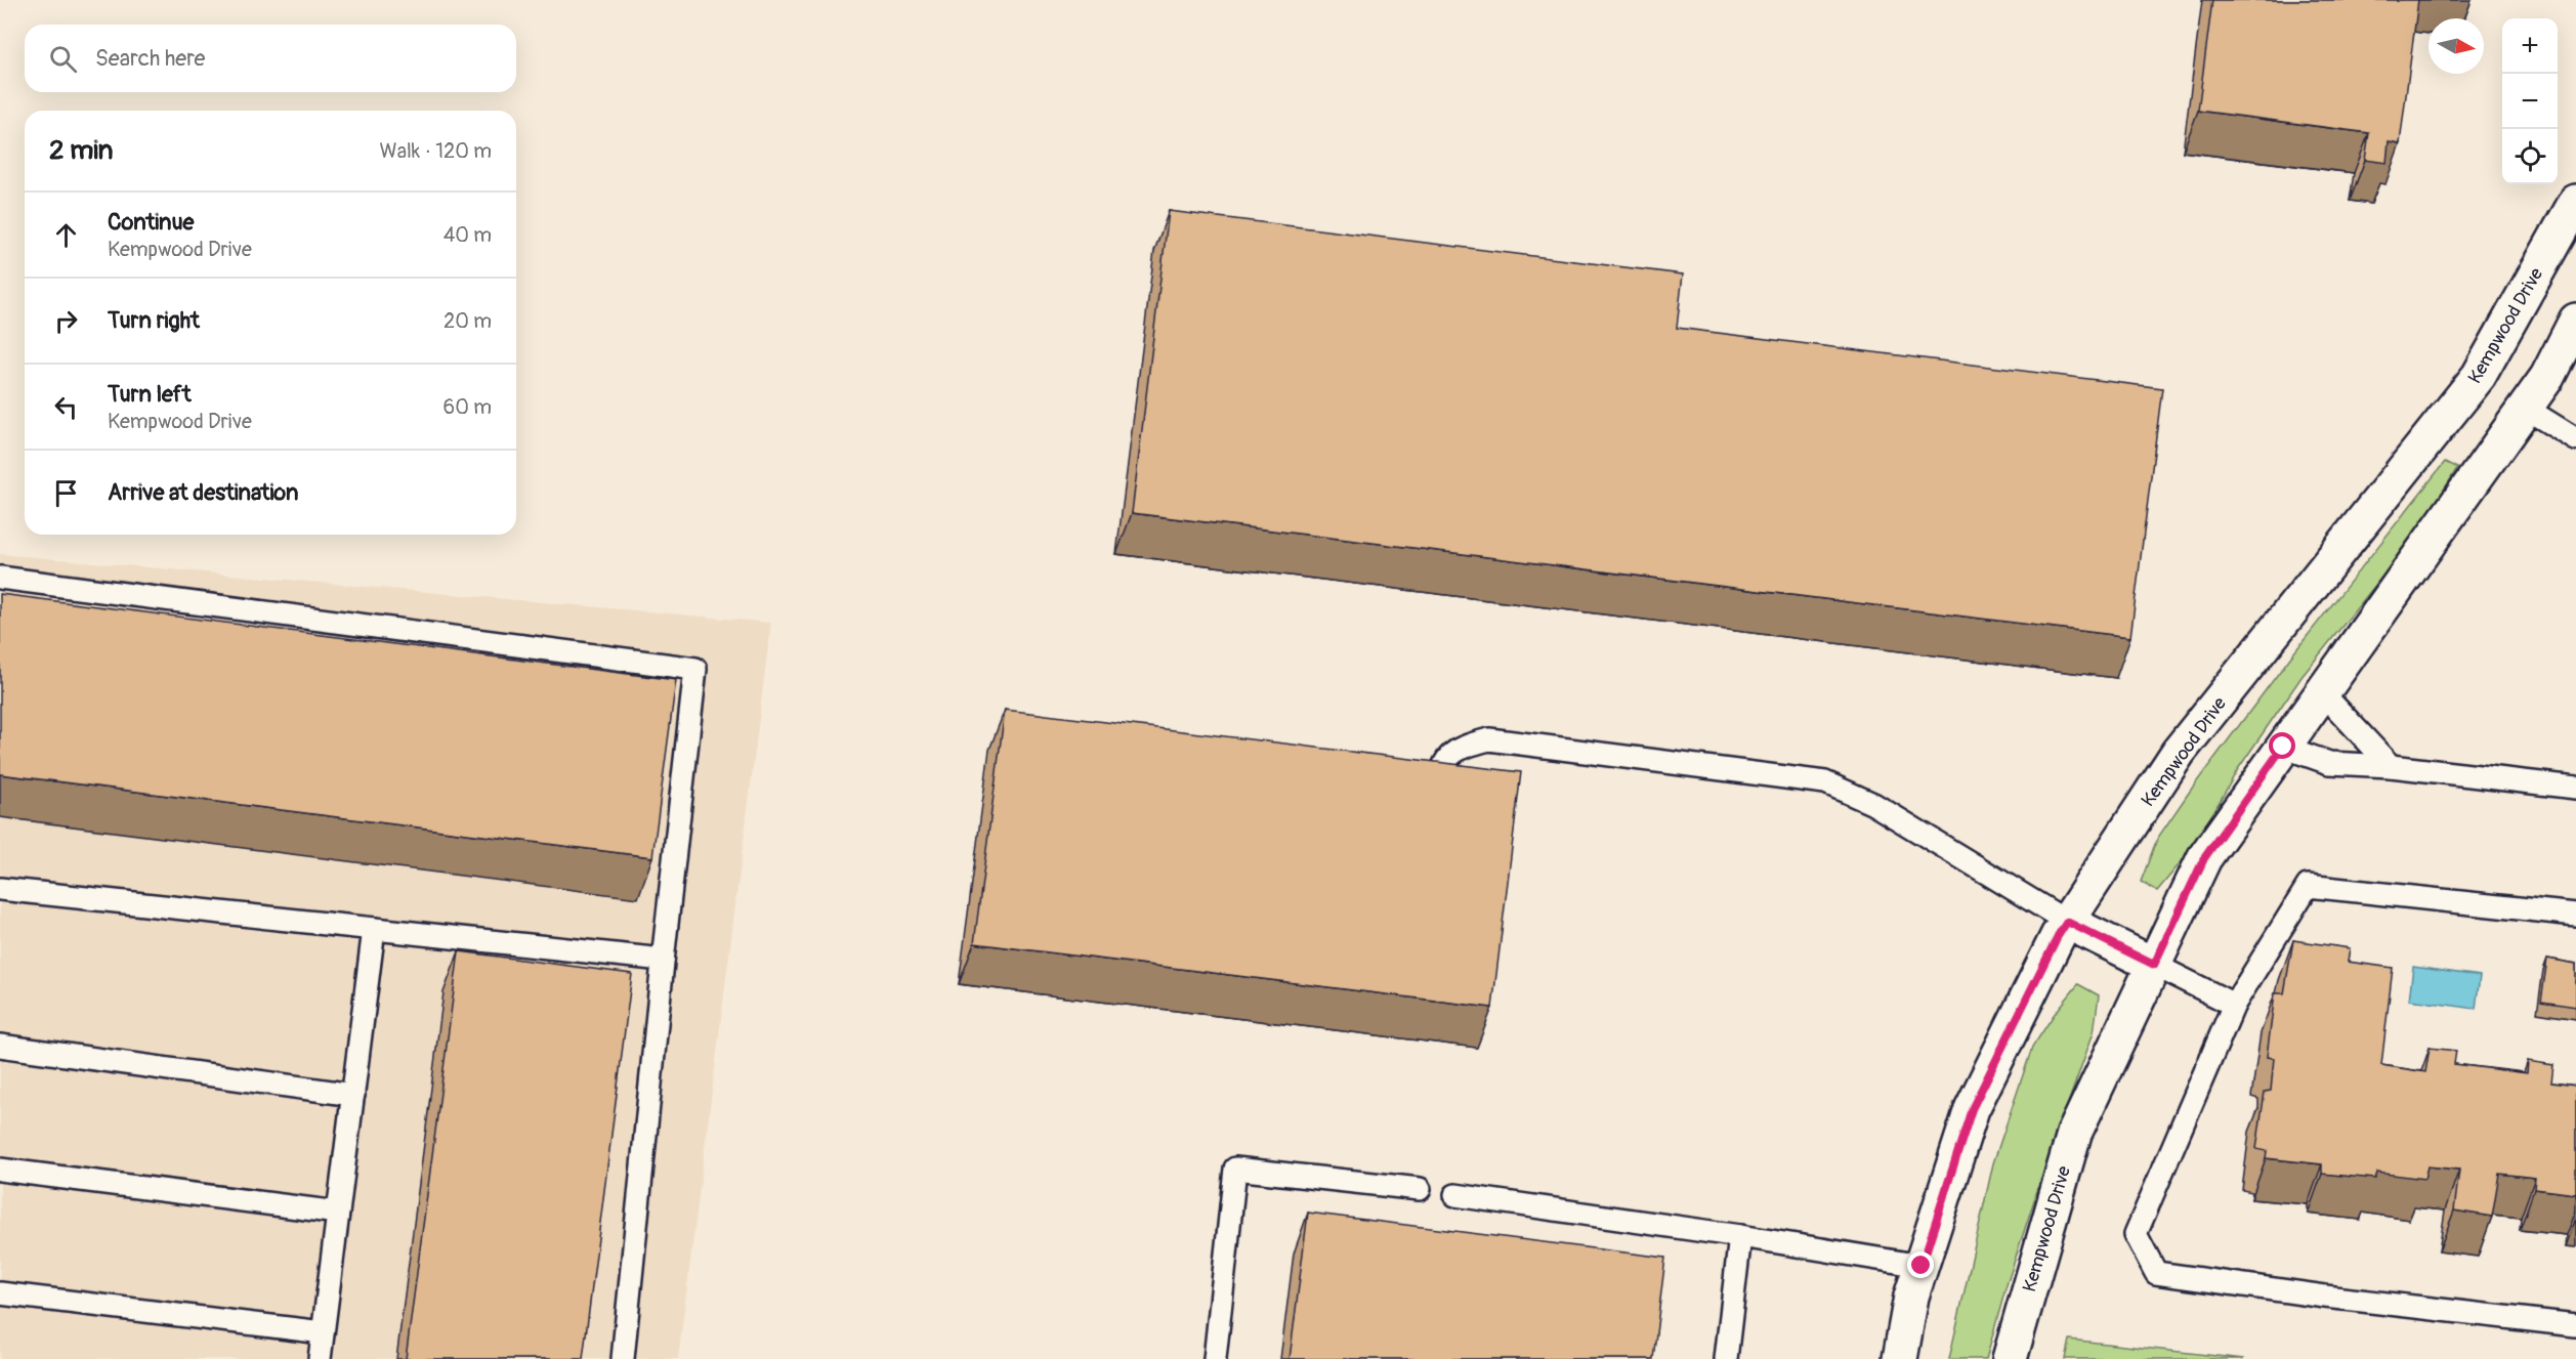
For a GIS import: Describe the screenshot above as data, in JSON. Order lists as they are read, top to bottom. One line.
{"streets":{"main road":["Kempwood Drive"]},"north":"right","page":{"map_buttons":["+","−"],"search":"Search here","heading":["2 min","Walk · 120 m"],"list":[["Continue","Kempwood Drive","40 m"],["Turn right","20 m"],["Turn left","Kempwood Drive","60 m"],"Arrive at destination"]}}
